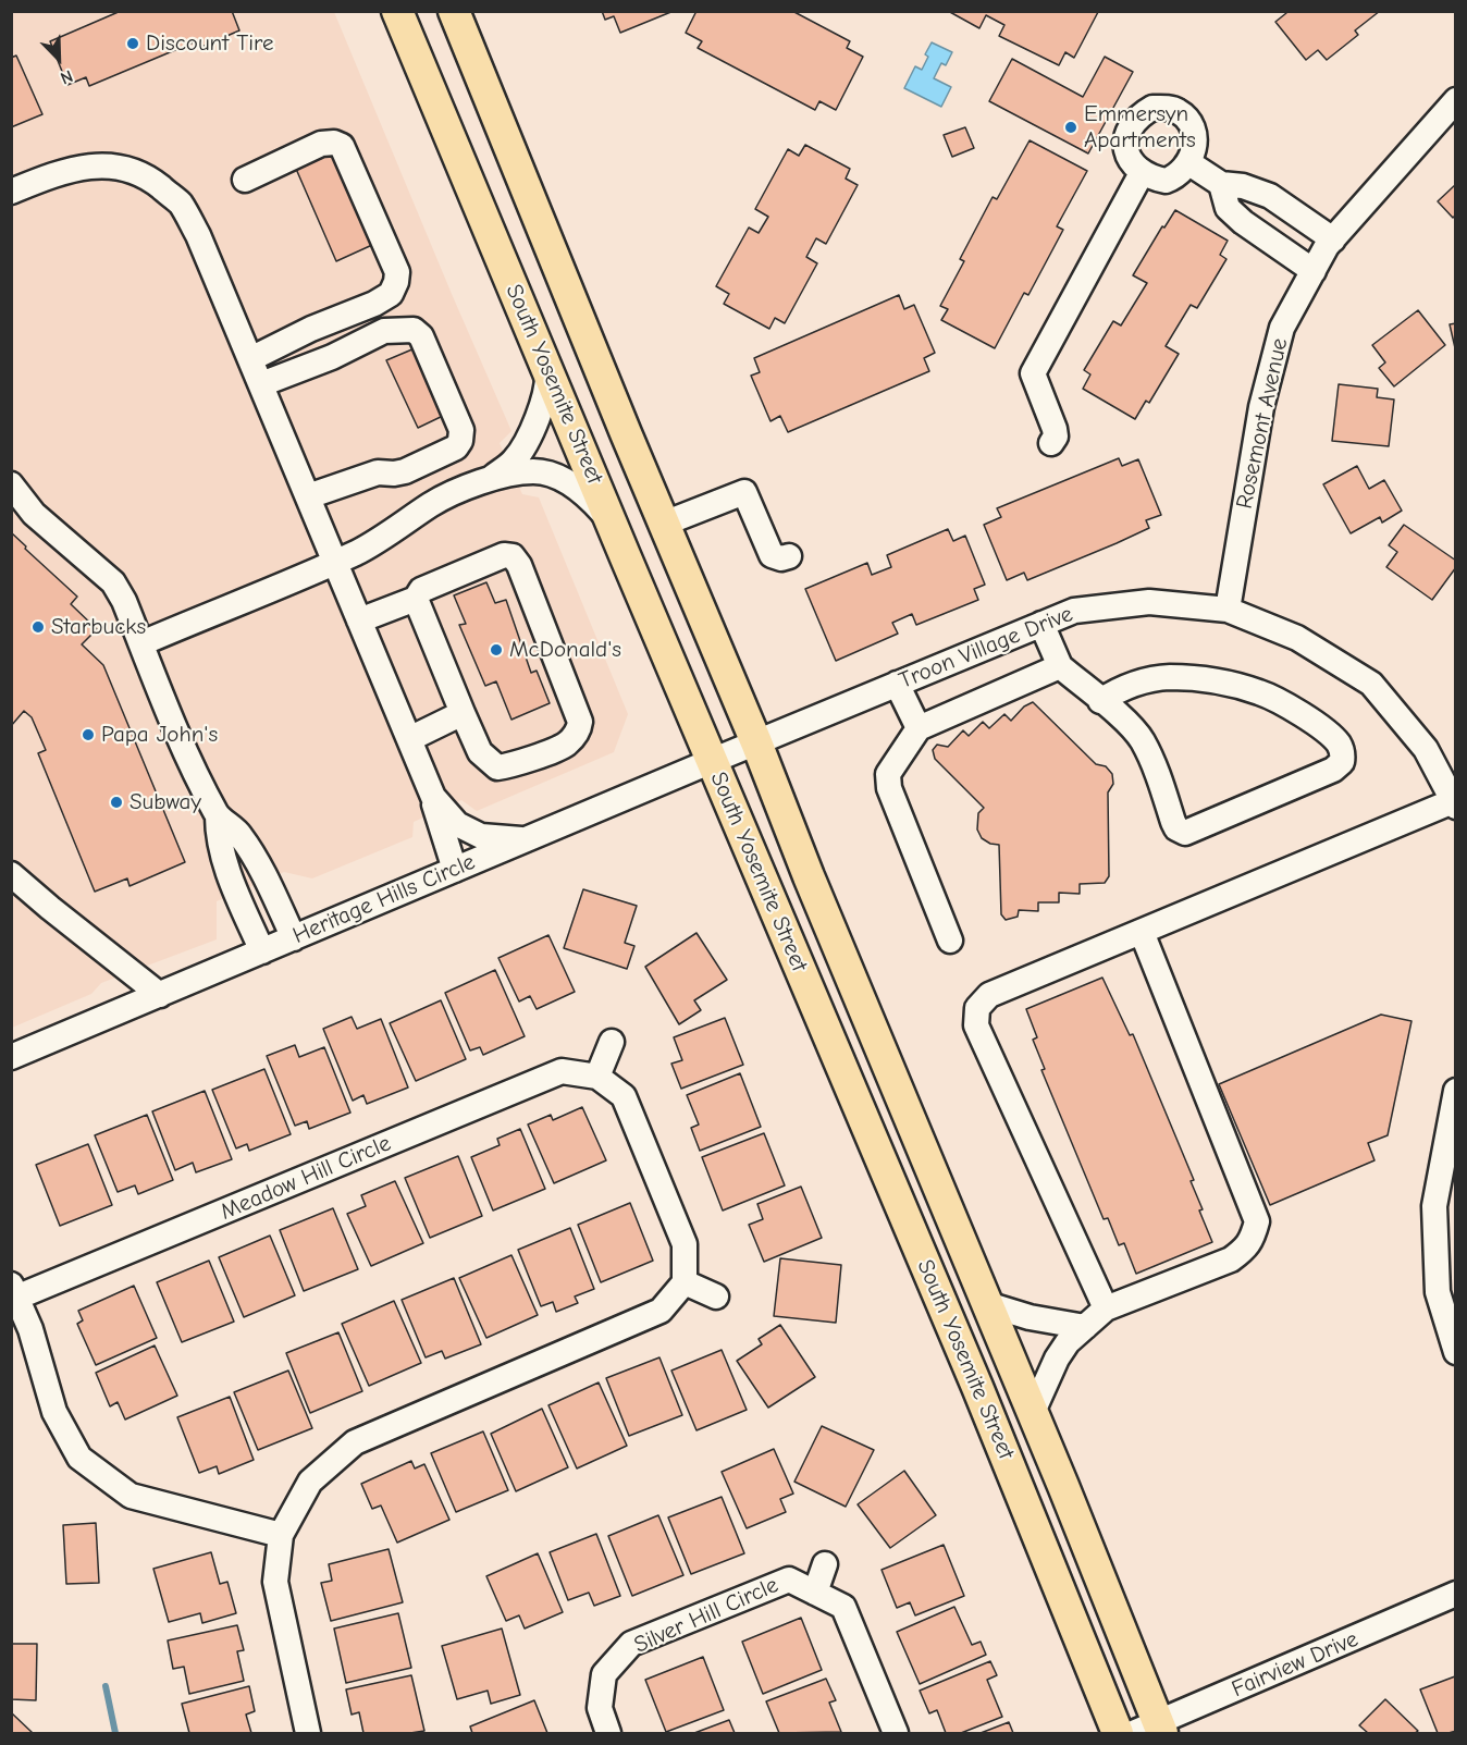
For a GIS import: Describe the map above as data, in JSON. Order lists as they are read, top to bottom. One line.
{"streets":{"main road":["South Yosemite Street"],"street":["Rosemont Avenue","Troon Village Drive","Heritage Hills Circle","Meadow Hill Circle","Silver Hill Circle","Fairview Drive"]},"crossings":[["South Yosemite Street","Troon Village Drive"],["South Yosemite Street","Heritage Hills Circle"],["South Yosemite Street","Fairview Drive"],["Rosemont Avenue","Troon Village Drive"],["Troon Village Drive","Heritage Hills Circle"]],"places":["Discount Tire","Emmersyn Apartments","Starbucks","McDonald's","Papa John's","Subway"],"north":"bottom right"}
